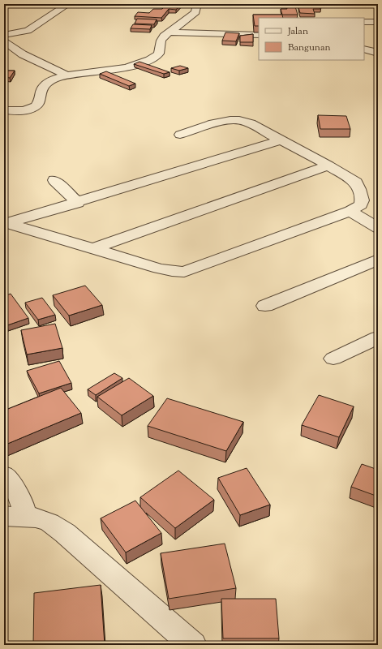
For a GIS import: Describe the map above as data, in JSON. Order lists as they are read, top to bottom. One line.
{"legend":["Jalan","Bangunan"]}
